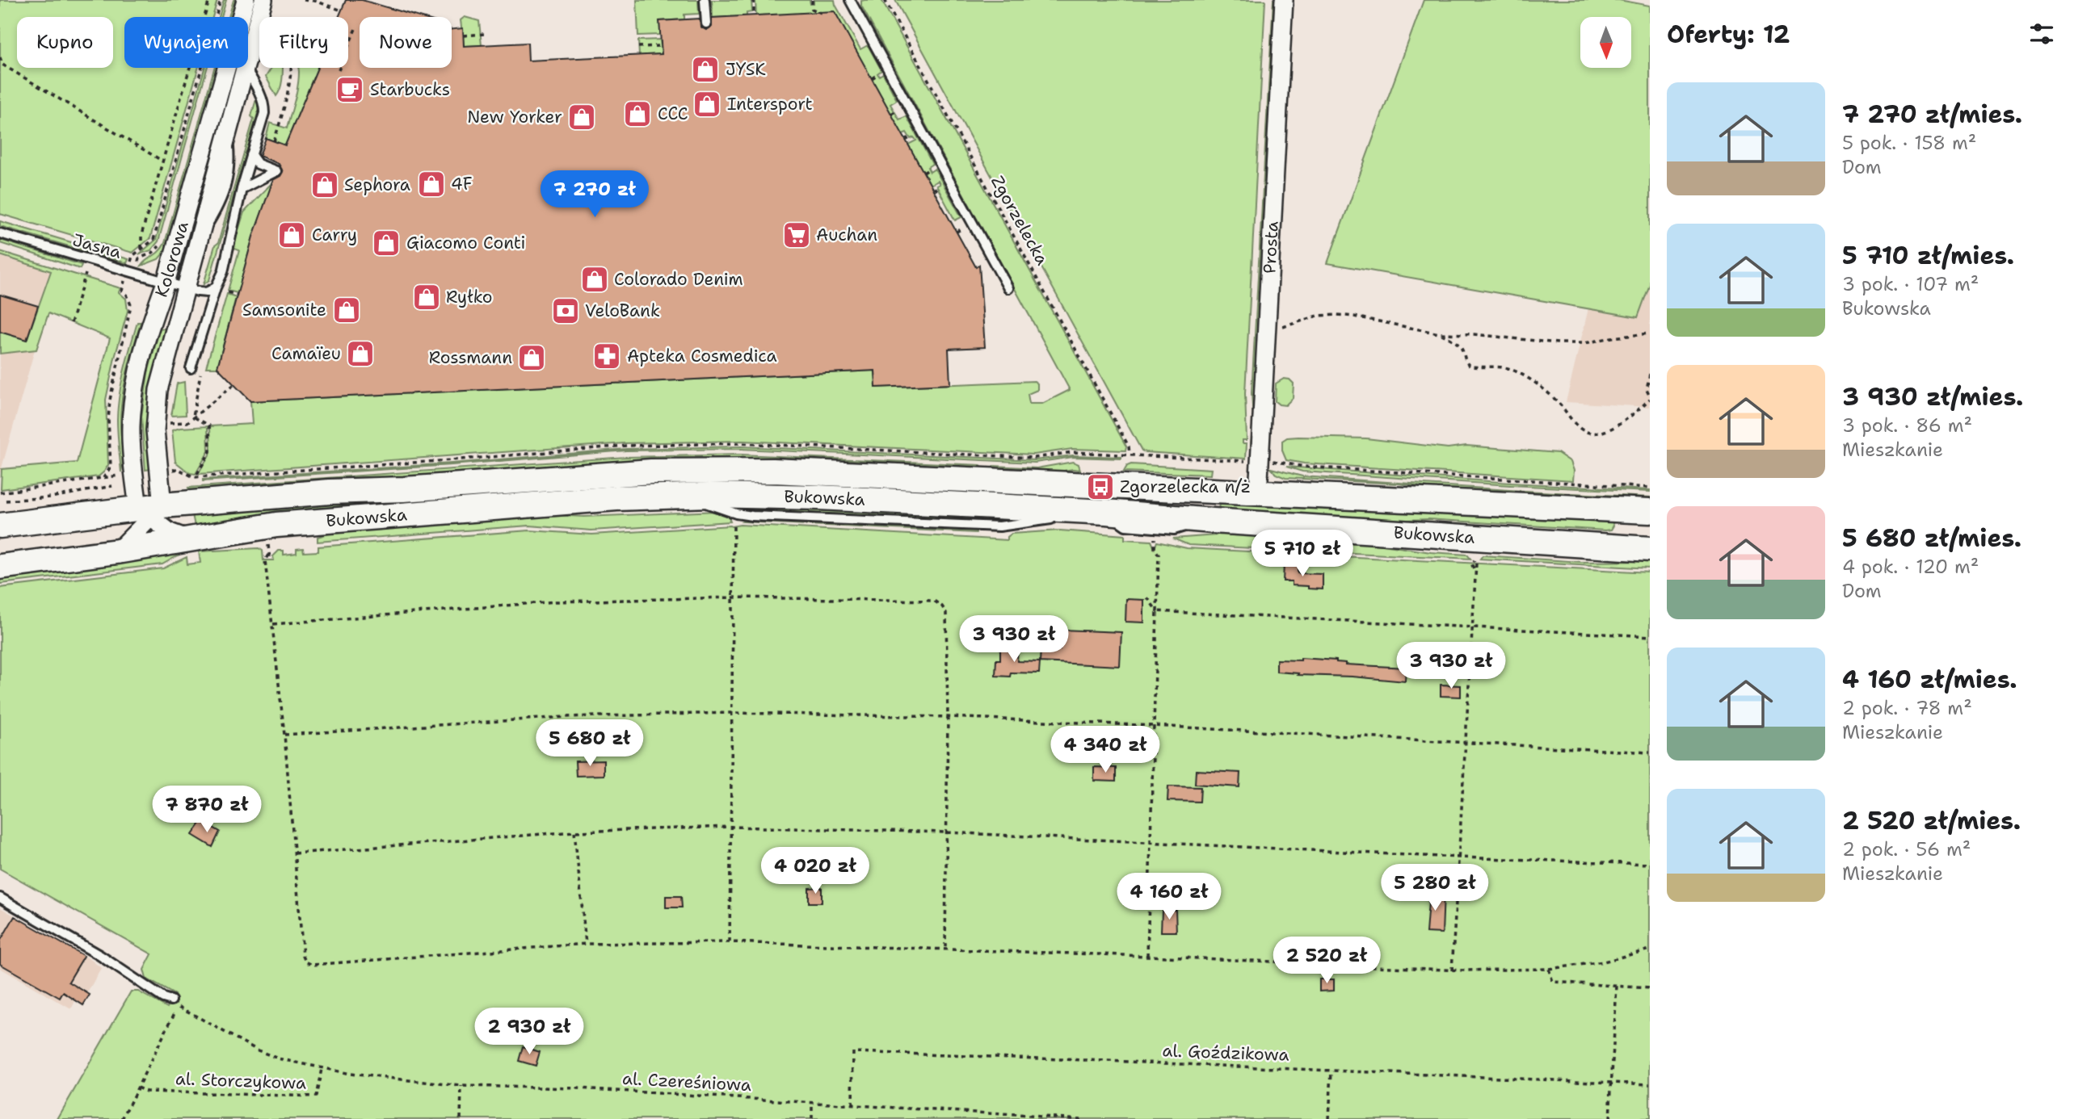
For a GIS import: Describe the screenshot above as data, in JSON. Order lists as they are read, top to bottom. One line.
{"streets":{"main road":["Bukowska"],"street":["Prosta","Kolorowa"],"lane":["Jasna"],"path":["Zgorzelecka","al. Goździkowa","al. Storczykowa","al. Czereśniowa"]},"crossings":[["Jasna","Kolorowa"],["Prosta","Bukowska"],["Kolorowa","Bukowska"],["al. Goździkowa","al. Czereśniowa"],["al. Storczykowa","al. Czereśniowa"]],"places":{"shop":["JYSK","Intersport","CCC","New Yorker","4F","Sephora","Carry","Giacomo Conti","Colorado Denim","Ryłko","Samsonite","Camaïeu","Rossmann"],"cafe":["Starbucks"],"supermarket":["Auchan"],"bank":["VeloBank"],"pharmacy":["Apteka Cosmedica"],"bus stop":["Zgorzelecka n/ż"]},"north":"bottom","page":{"heading":"Oferty: 12","chip":["Kupno","Wynajem","Filtry","Nowe"],"list":[{"name":"7 270 zł/mies.","note":"5 pok. · 158 m² · Dom"},{"name":"5 710 zł/mies.","note":"3 pok. · 107 m² · Bukowska"},{"name":"3 930 zł/mies.","note":"3 pok. · 86 m² · Mieszkanie"},{"name":"5 680 zł/mies.","note":"4 pok. · 120 m² · Dom"},{"name":"4 160 zł/mies.","note":"2 pok. · 78 m² · Mieszkanie"},{"name":"2 520 zł/mies.","note":"2 pok. · 56 m² · Mieszkanie"}],"price":["7 270 zł","5 710 zł","3 930 zł","3 930 zł","5 680 zł","4 340 zł","7 870 zł","4 020 zł","5 280 zł","4 160 zł","2 520 zł","2 930 zł"]}}
